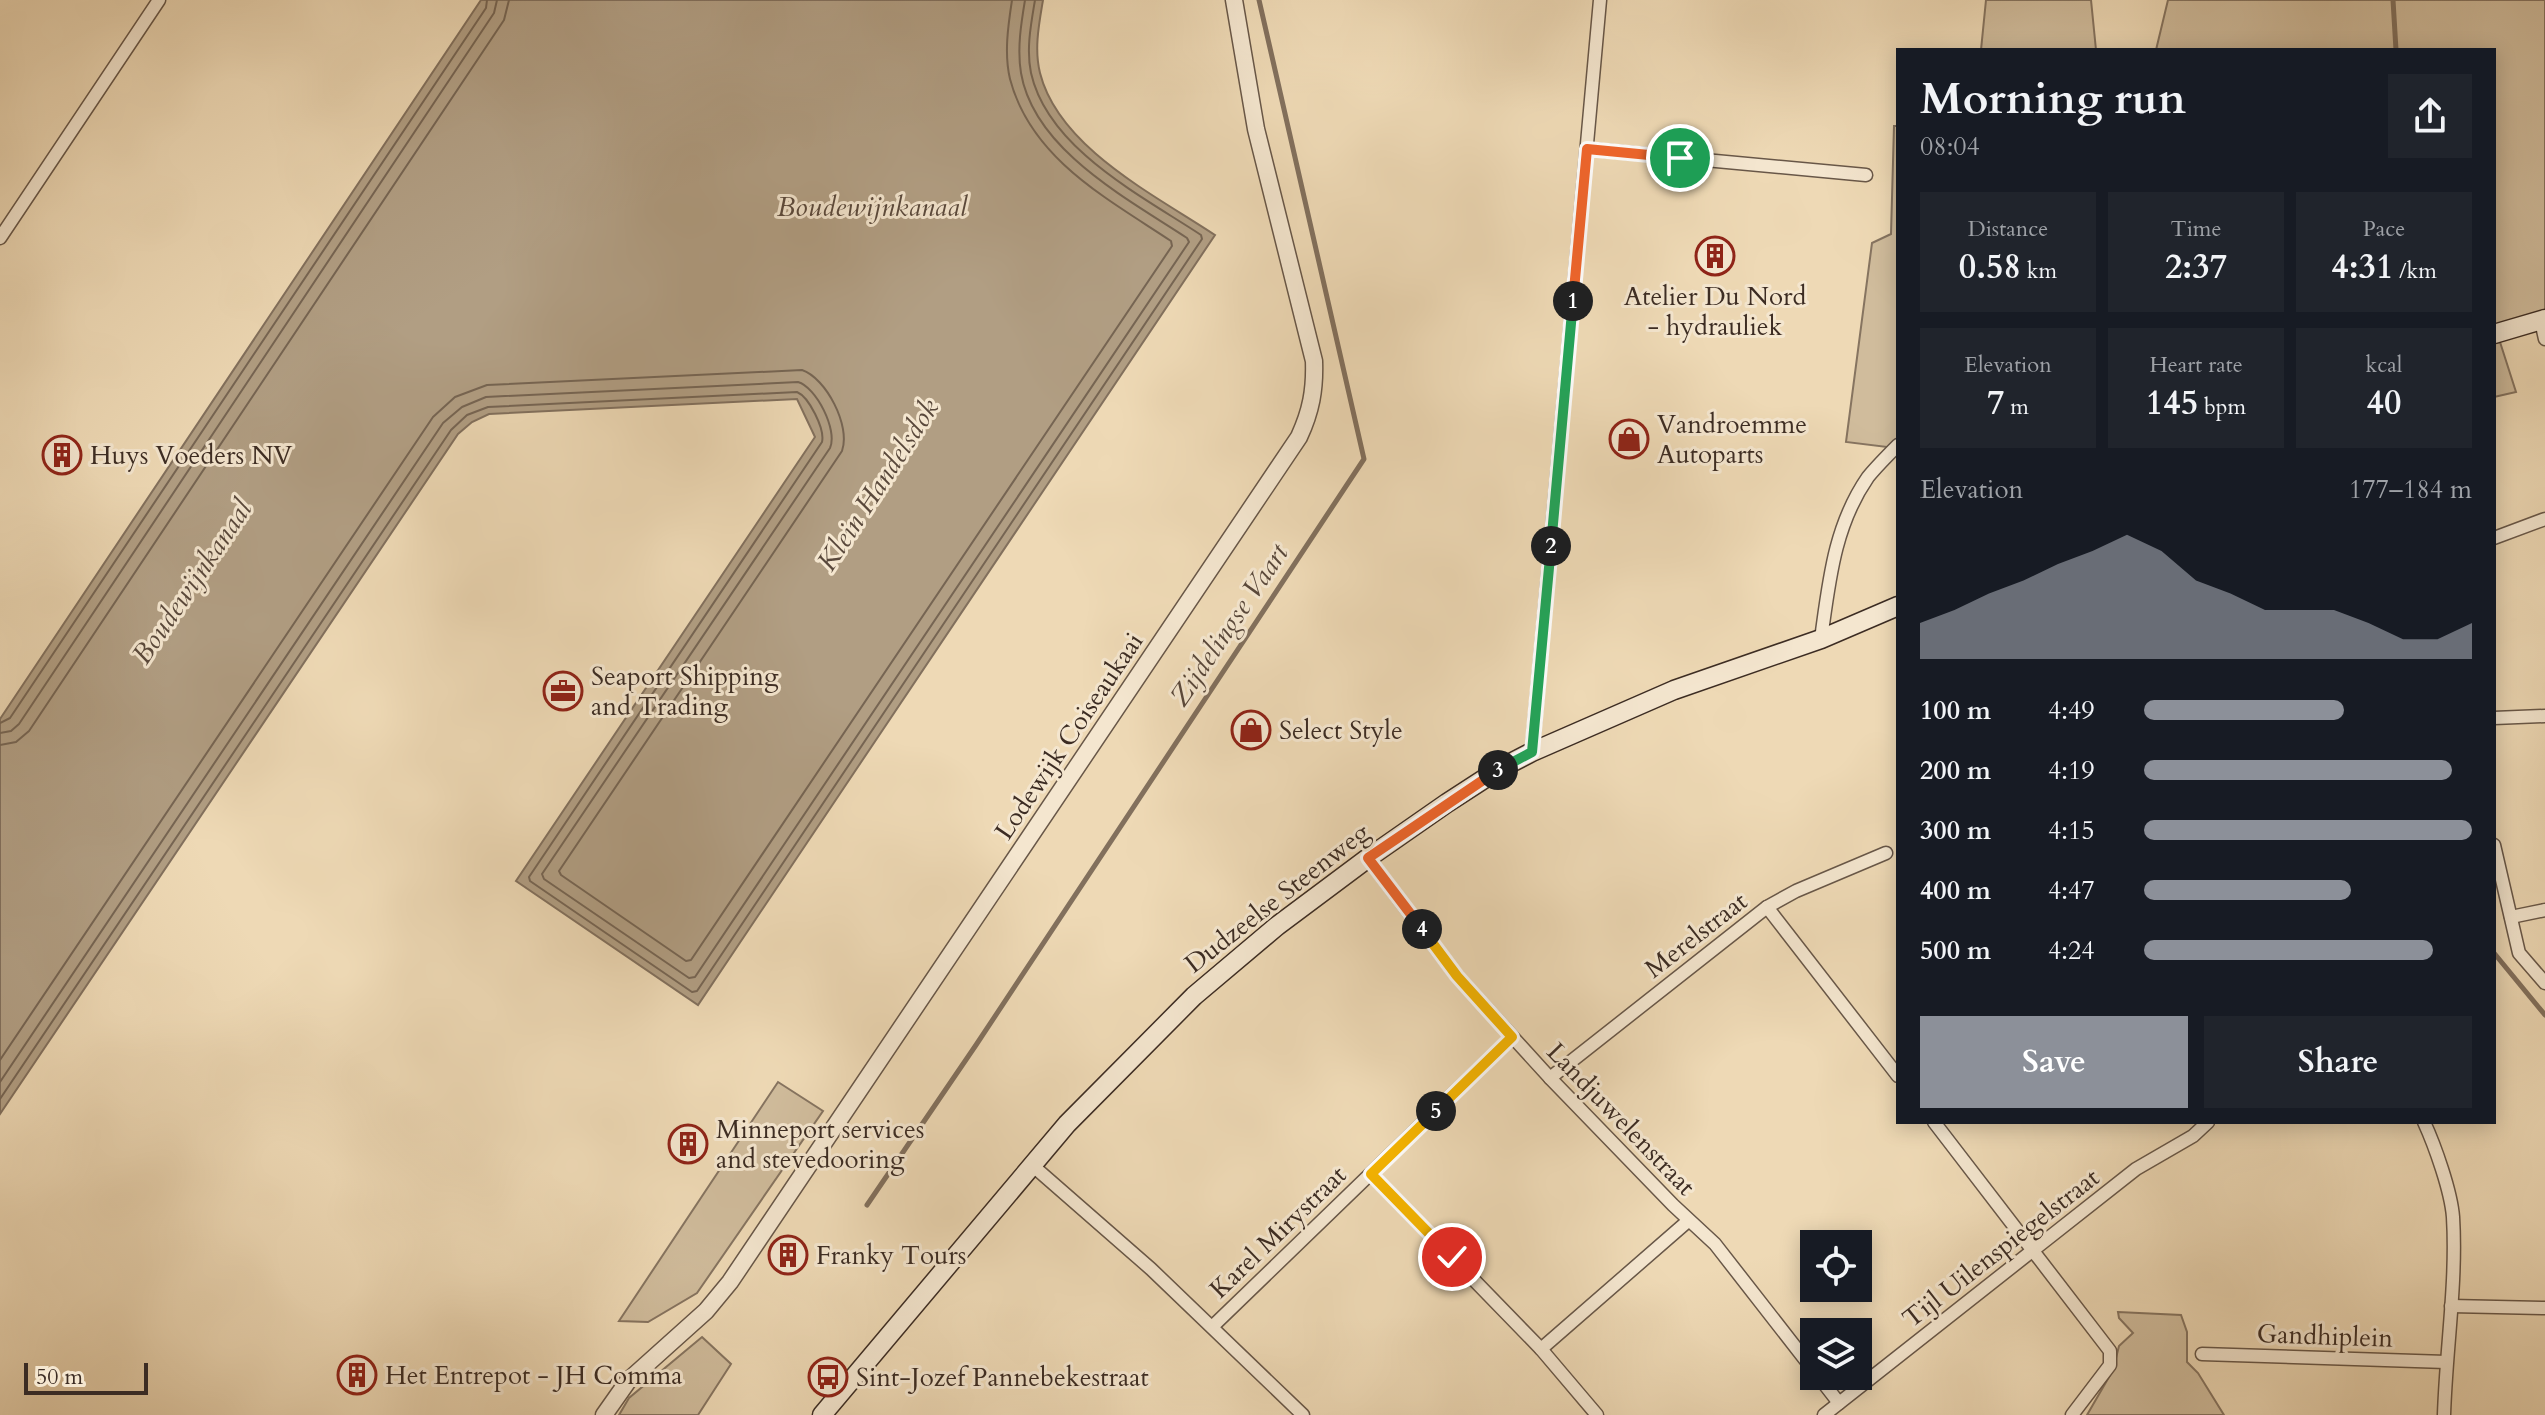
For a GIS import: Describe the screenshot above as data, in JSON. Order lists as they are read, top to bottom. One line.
{"streets":{"main road":["Dudzeelse Steenweg"],"street":["Lodewijk Coiseaukaai","Merelstraat","Landjuwelenstraat","Karel Mirystraat","Tijl Uilenspiegelstraat","Gandhiplein"]},"crossings":[["Dudzeelse Steenweg","Landjuwelenstraat"],["Merelstraat","Landjuwelenstraat"],["Landjuwelenstraat","Karel Mirystraat"]],"water":["Boudewijnkanaal","Klein Handelsdok","Zijdelingse Vaart"],"places":{"building":["Atelier Du Nord - hydrauliek","Huys Voeders NV","Minneport services and stevedooring","Franky Tours","Het Entrepot - JH Comma"],"shop":["Vandroemme Autoparts","Select Style"],"office":["Seaport Shipping and Trading"],"bus stop":["Sint-Jozef Pannebekestraat"]},"scale_bar":"50 m","page":{"heading":["Morning run","08:04"],"stats":[["Distance","0.58 km"],["Time","2:37"],["Pace","4:31 /km"],["Elevation","7 m"],["Heart rate","145 bpm"],["kcal","40"]],"pins":["1","2","3","4","5"],"chart":["Elevation","177–184 m"],"list":[{"name":"100 m","note":"4:49"},{"name":"200 m","note":"4:19"},{"name":"300 m","note":"4:15"},{"name":"400 m","note":"4:47"},{"name":"500 m","note":"4:24"}],"buttons":["Save","Share"],"scale":"50 m"}}
